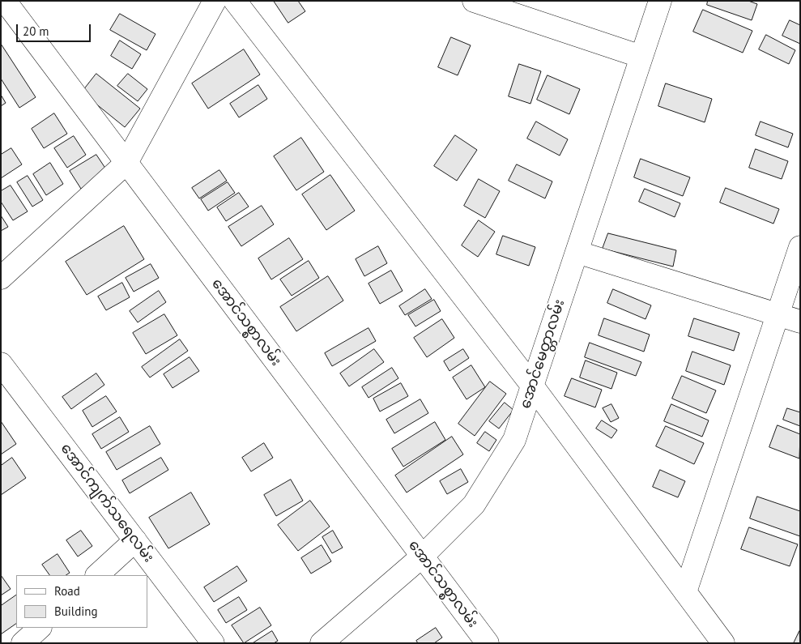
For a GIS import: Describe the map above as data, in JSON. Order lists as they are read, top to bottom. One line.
{"streets":{"street":["အောင်သစ္စာလမ်း","အောင်မေတ္တာလမ်း","အောင်ကျက်သရေလမ်း"]},"crossings":[["အောင်သစ္စာလမ်း","အောင်မေတ္တာလမ်း"]],"legend":["Road","Building"],"scale_bar":"20 m"}
